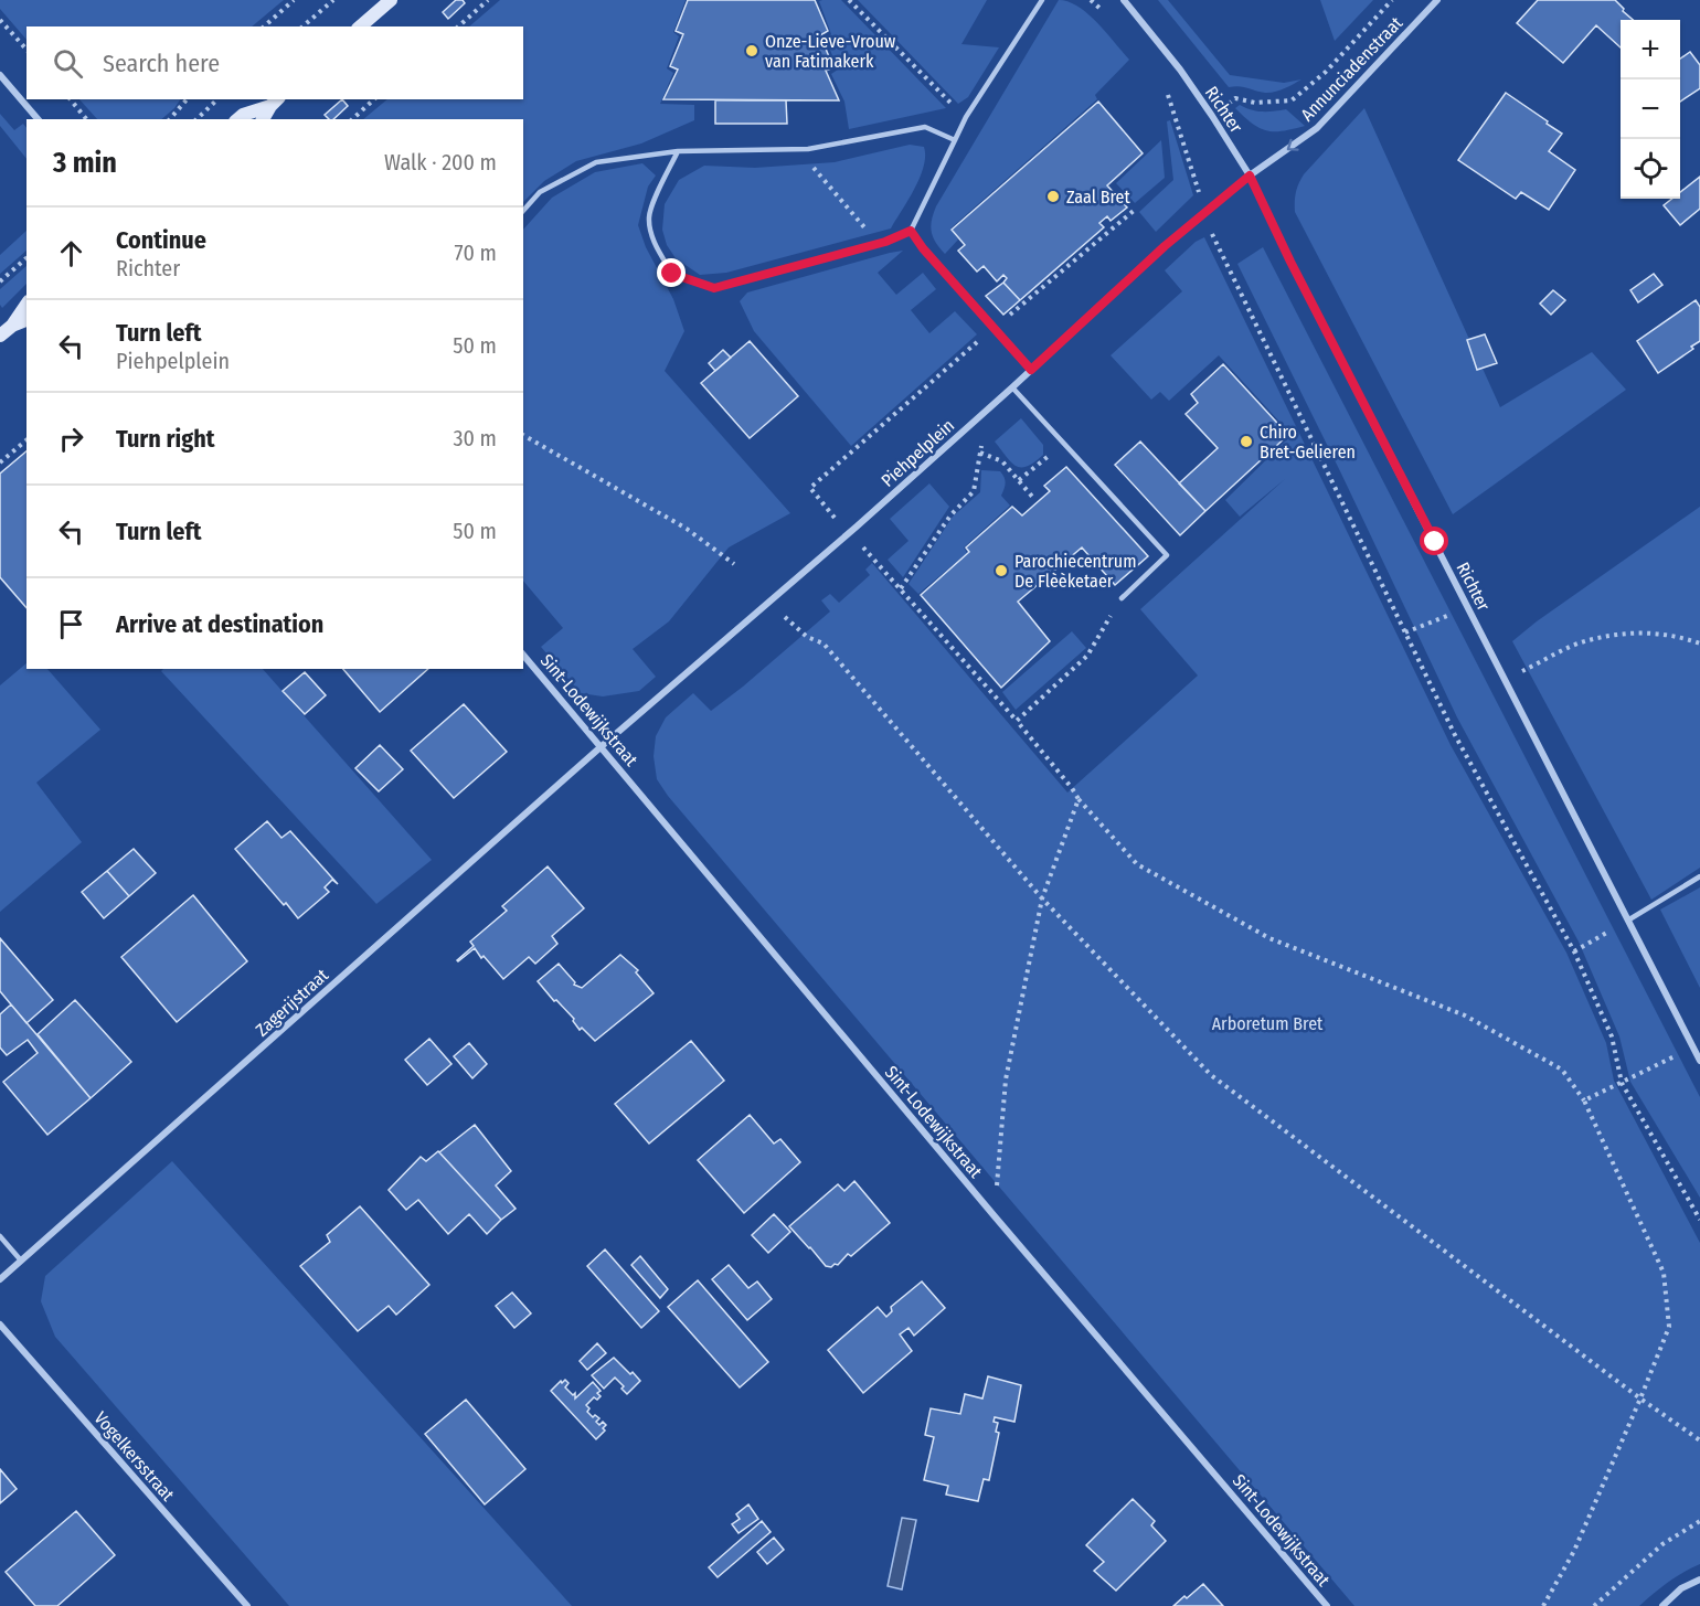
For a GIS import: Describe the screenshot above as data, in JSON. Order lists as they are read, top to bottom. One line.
{"streets":{"street":["Annunciadenstraat","Richter","Piehpelplein","Sint-Lodewijkstraat","Zagerijstraat","Vogelkersstraat"]},"crossings":[["Annunciadenstraat","Richter"],["Annunciadenstraat","Piehpelplein"],["Richter","Piehpelplein"],["Piehpelplein","Sint-Lodewijkstraat"],["Piehpelplein","Zagerijstraat"],["Sint-Lodewijkstraat","Zagerijstraat"]],"one_way":["Annunciadenstraat"],"parks":["Arboretum Bret"],"places":["Onze-Lieve-Vrouw van Fatimakerk","Zaal Bret","Chiro Bret-Gelieren","Parochiecentrum De Flèèketaer"],"page":{"map_buttons":["+","−"],"search":"Search here","heading":["3 min","Walk · 200 m"],"list":[["Continue","Richter","70 m"],["Turn left","Piehpelplein","50 m"],["Turn right","30 m"],["Turn left","50 m"],"Arrive at destination"]}}
